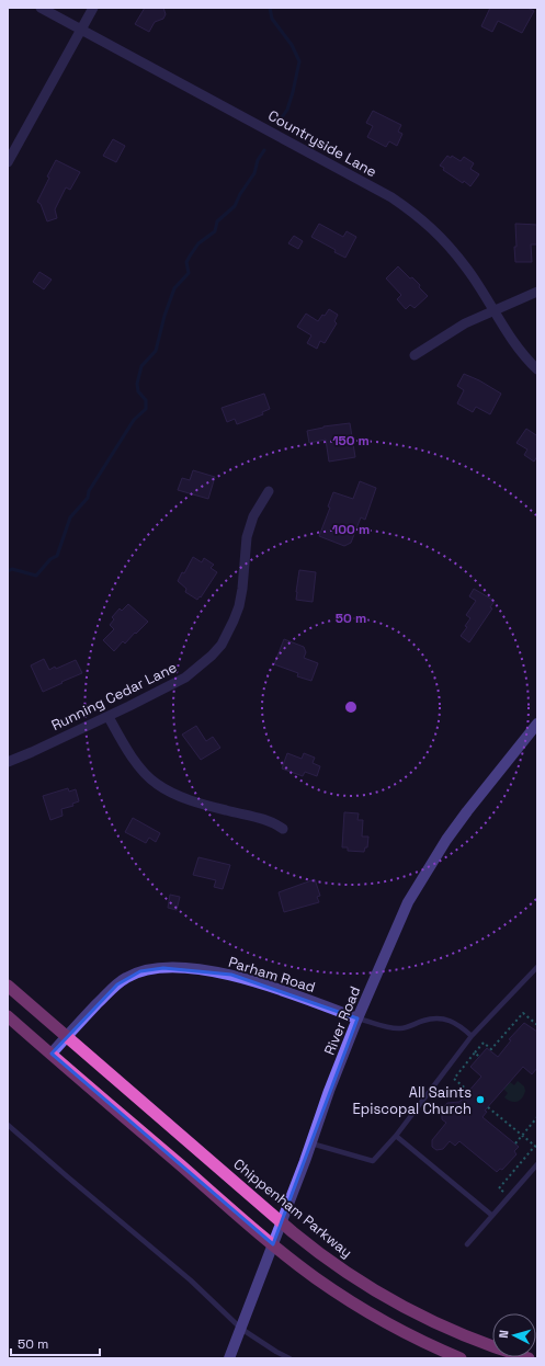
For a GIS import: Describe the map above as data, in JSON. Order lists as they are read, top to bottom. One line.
{"streets":{"highway":["Chippenham Parkway"],"main road":["Parham Road","River Road"],"street":["Countryside Lane","Running Cedar Lane"]},"crossings":[["Parham Road","River Road"],["Parham Road","Chippenham Parkway"]],"places":["All Saints Episcopal Church"],"scale_bar":"50 m","north":"left","rings":["150 m","100 m","50 m"]}
